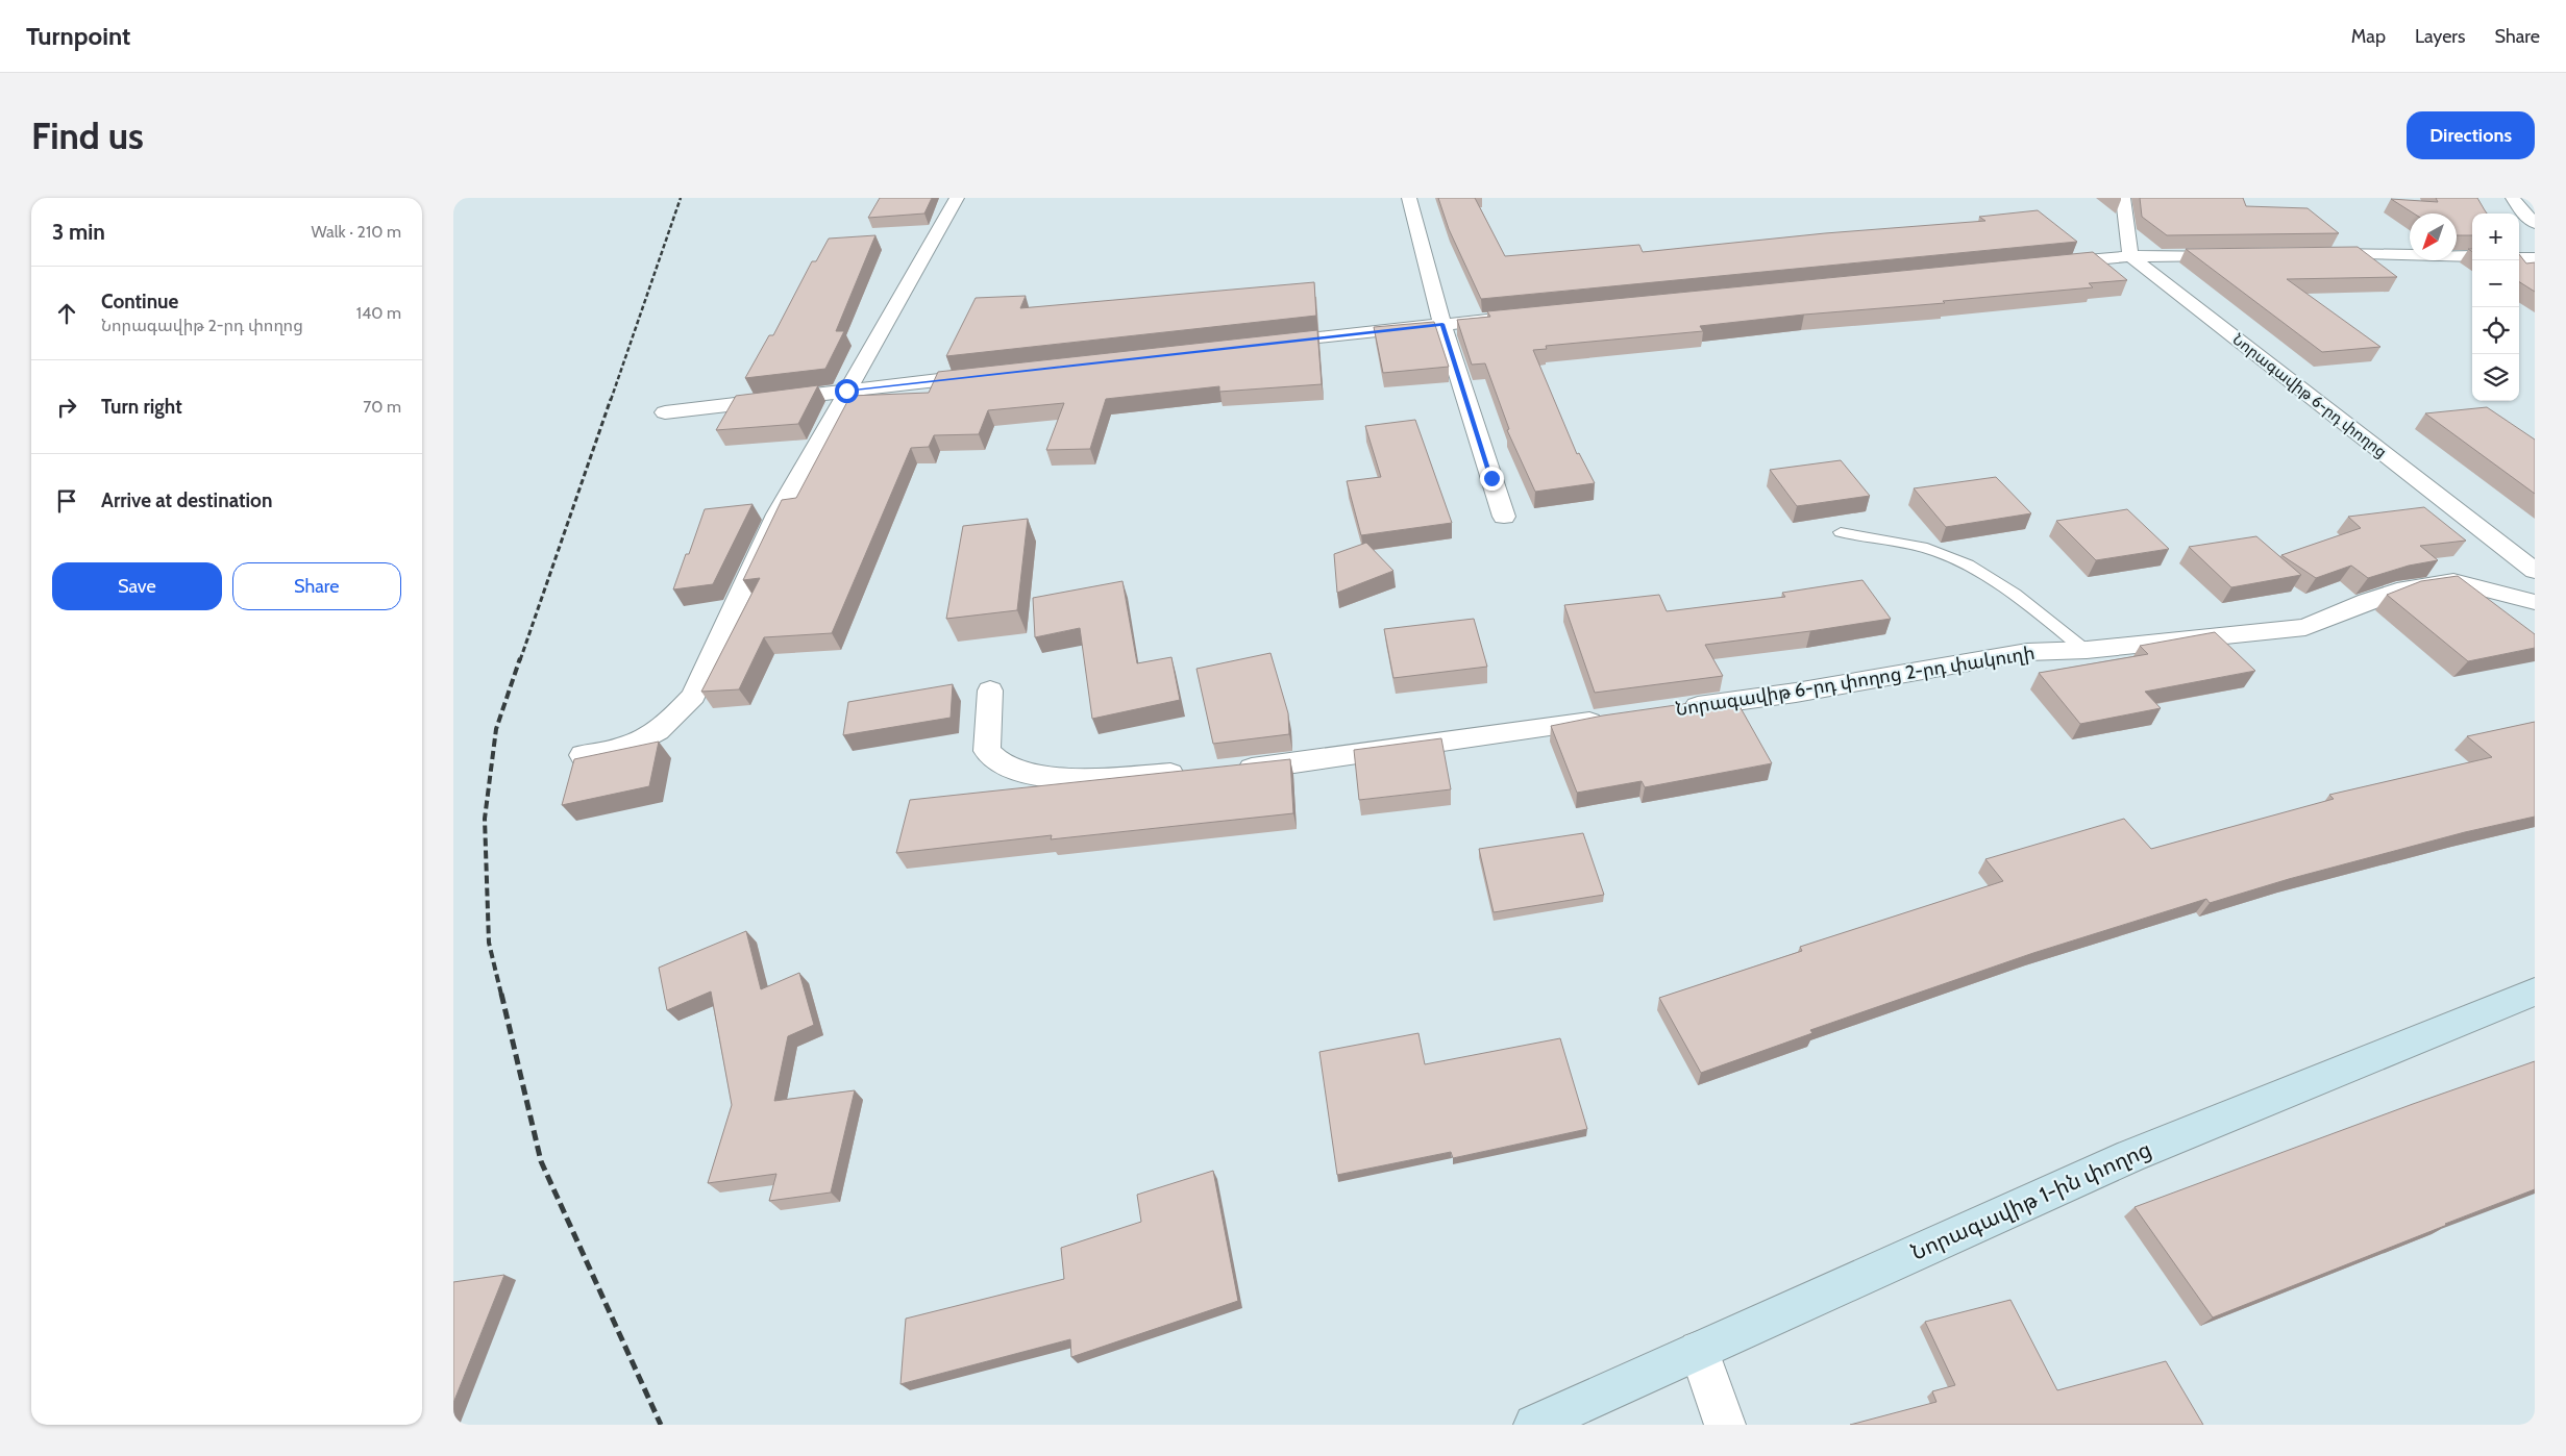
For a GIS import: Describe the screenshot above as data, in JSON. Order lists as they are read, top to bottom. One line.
{"streets":{"main road":["Նորագավիթ 1-ին փողոց"],"street":["Նորագավիթ 6-րդ փողոց","Նորագավիթ 6-րդ փողոց 2-րդ փակուղի"]},"north":"bottom left","page":{"header":"Turnpoint","nav":["Map","Layers","Share"],"buttons":["Directions",["Save","Share"]],"title":"Find us","heading":["3 min","Walk · 210 m"],"map_buttons":["+","−"],"list":[["Continue","Նորագավիթ 2-րդ փողոց","140 m"],["Turn right","70 m"],"Arrive at destination"]}}
